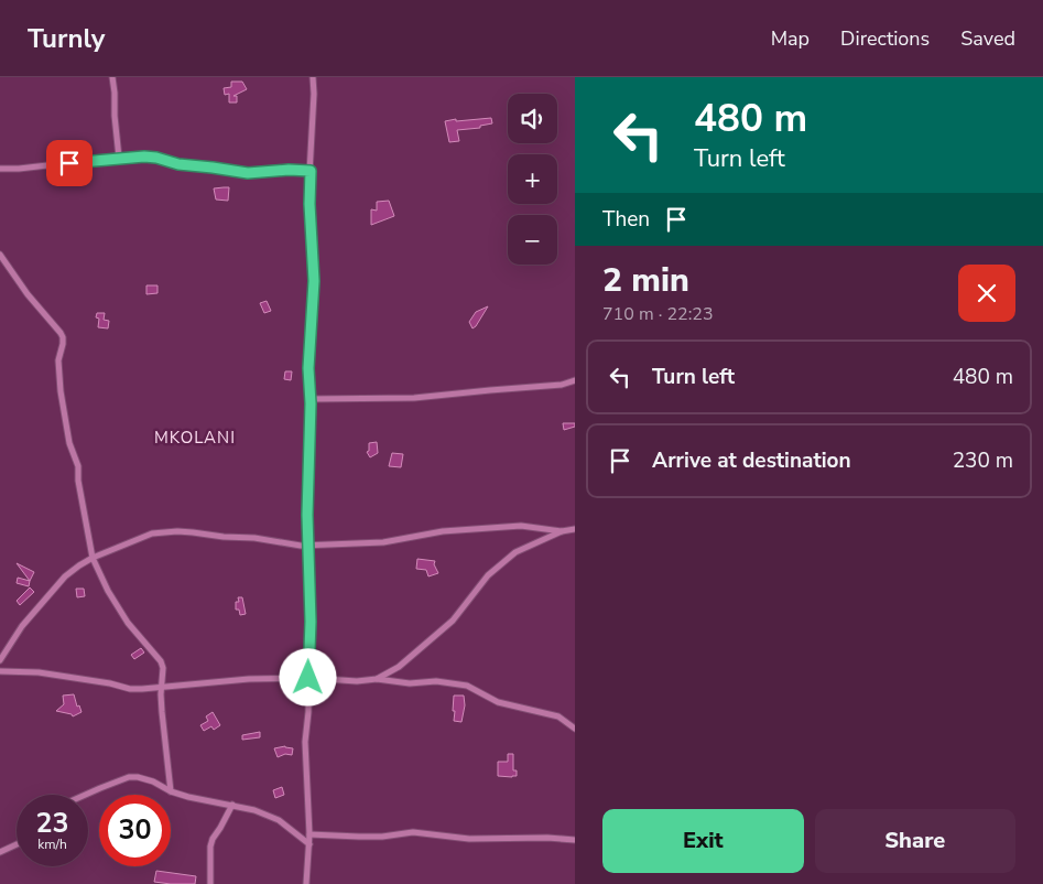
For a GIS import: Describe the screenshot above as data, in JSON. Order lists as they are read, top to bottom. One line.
{"districts":["MKOLANI"],"page":{"header":"Turnly","nav":["Map","Directions","Saved"],"turn":["480 m","Turn left"],"map_buttons":["+","−"],"then":"Then","heading":["2 min","710 m · 22:23"],"list":[{"name":"Turn left","value":"480 m"},{"name":"Arrive at destination","value":"230 m"}],"speed":"23 km/h","limit":"30","buttons":["Exit","Share"]}}
